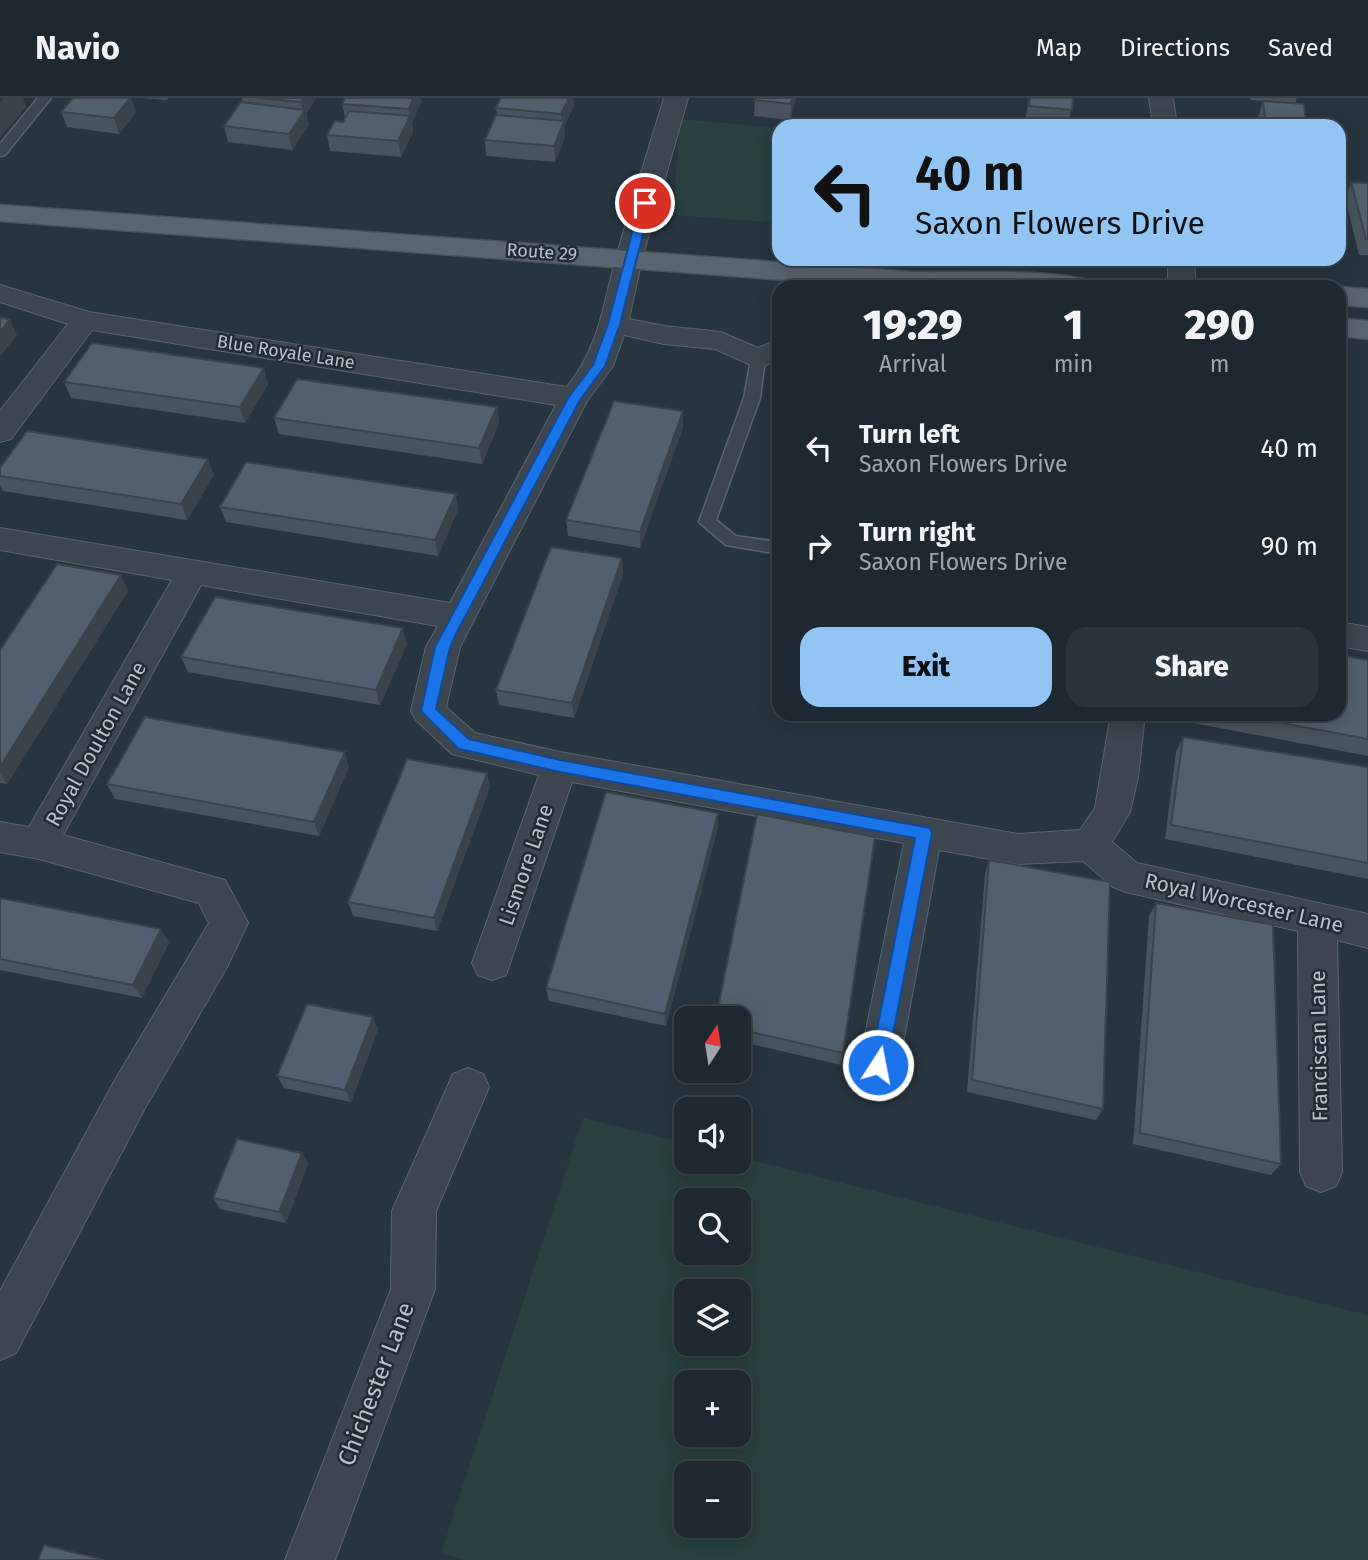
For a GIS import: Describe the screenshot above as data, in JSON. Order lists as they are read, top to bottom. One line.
{"streets":{"main road":["Route 29"],"street":["Blue Royale Lane","Royal Doulton Lane","Lismore Lane","Royal Worcester Lane","Franciscan Lane","Chichester Lane"]},"crossings":[["Royal Worcester Lane","Franciscan Lane"]],"north":"top","page":{"header":"Navio","nav":["Map","Directions","Saved"],"turn":["40 m","Saxon Flowers Drive"],"eta":["19:29","Arrival","1","min","290","m"],"list":[{"name":"Turn left","note":"Saxon Flowers Drive","value":"40 m"},{"name":"Turn right","note":"Saxon Flowers Drive","value":"90 m"}],"buttons":["Exit","Share"],"map_buttons":["+","−"]}}
